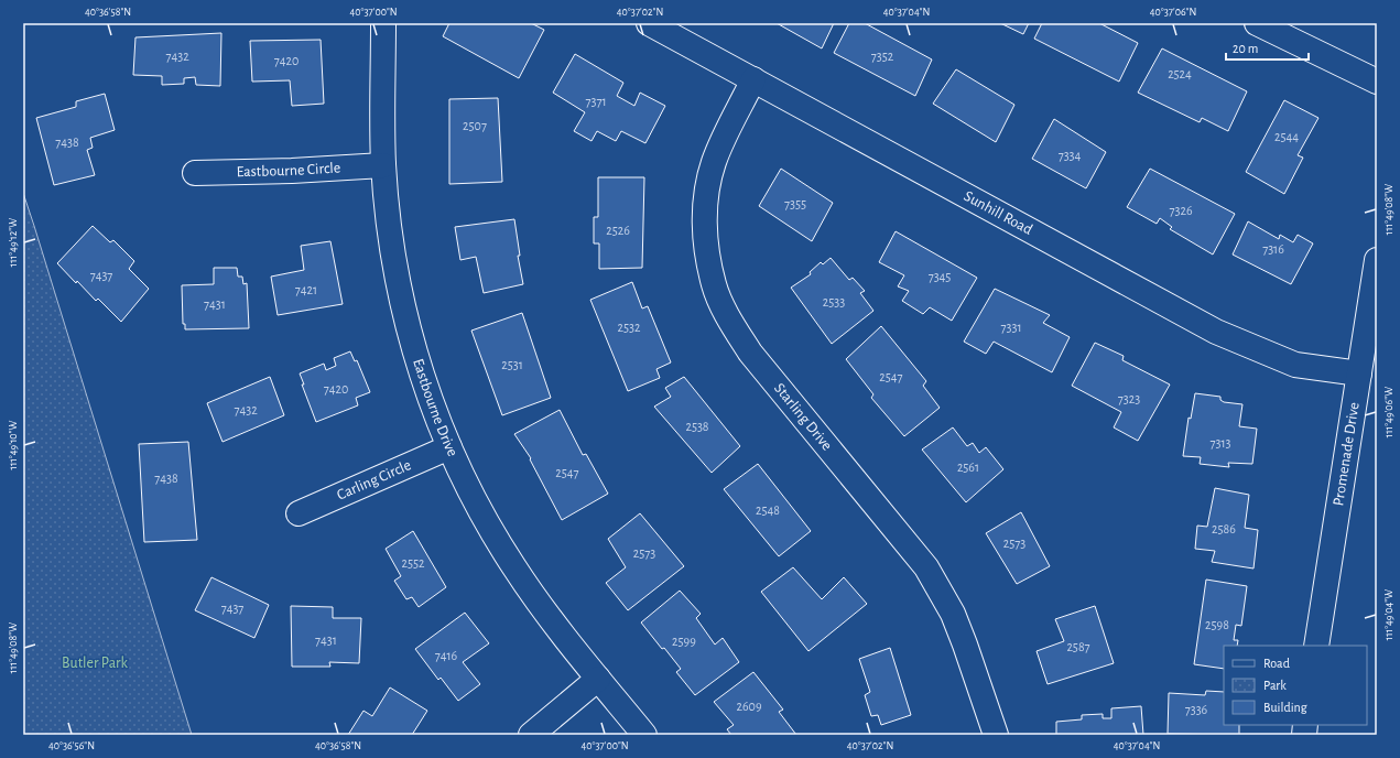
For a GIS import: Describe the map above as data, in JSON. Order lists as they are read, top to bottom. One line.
{"streets":{"street":["Eastbourne Circle","Sunhill Road","Eastbourne Drive","Starling Drive","Promenade Drive","Carling Circle"]},"crossings":[["Eastbourne Circle","Eastbourne Drive"],["Sunhill Road","Starling Drive"],["Sunhill Road","Promenade Drive"],["Eastbourne Drive","Carling Circle"]],"parks":["Butler Park"],"house_numbers":["7432","7352","7420","2524","7371","2507","2544","7438","7334","7355","7326","2526","7316","7437","7345","7421","2533","7431","2532","7331","2531","2547","7420","7323","7432","2538","7313","2561","2547","7438","2548","2586","2573","2573","2552","7437","2598","7431","2599","2587","7416","2609","7336"],"legend":["Road","Park","Building"],"scale_bar":"20 m","coordinates":["40°36'58\"N","40°37'00\"N","40°37'02\"N","40°37'04\"N","40°37'06\"N","111°49'08\"W","111°49'12\"W","111°49'06\"W","111°49'10\"W","111°49'04\"W","40°36'56\"N"]}
